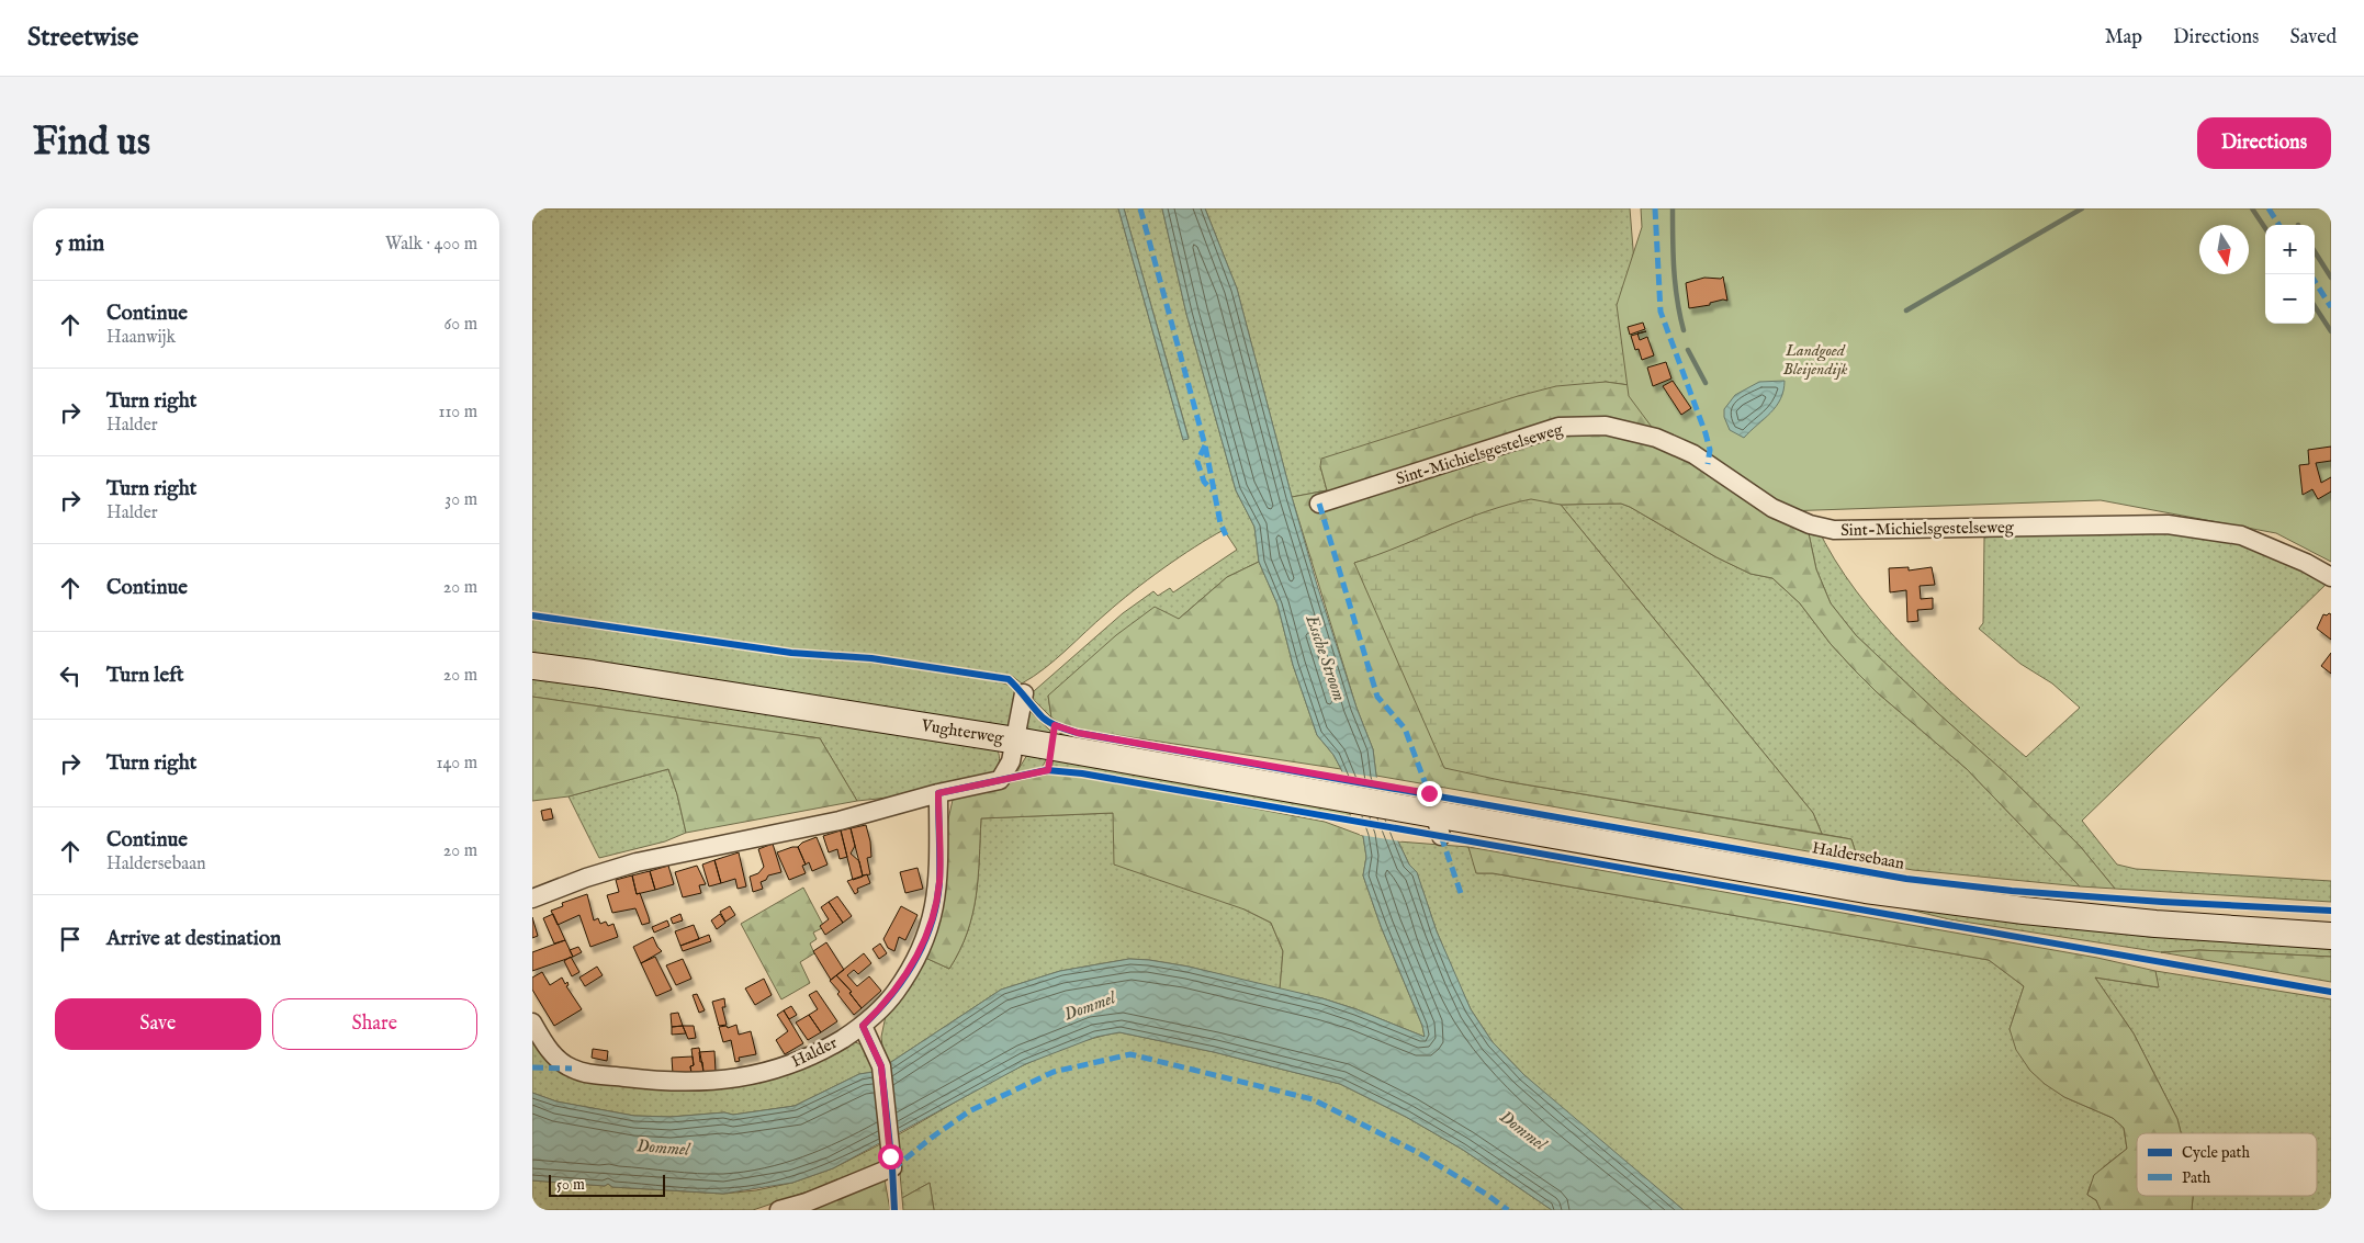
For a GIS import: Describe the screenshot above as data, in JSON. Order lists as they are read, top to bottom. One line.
{"streets":{"main road":["Vughterweg","Haldersebaan"],"street":["Sint-Michielsgestelseweg","Halder"]},"crossings":[["Vughterweg","Haldersebaan"]],"water":["Essche Stroom","Dommel"],"parks":["Landgoed Bleijendijk"],"legend":["Cycle path","Path"],"scale_bar":"50 m","north":"bottom","page":{"header":"Streetwise","nav":["Map","Directions","Saved"],"buttons":["Directions",["Save","Share"]],"title":"Find us","heading":["5 min","Walk · 400 m"],"map_buttons":["+","−"],"list":[["Continue","Haanwijk","60 m"],["Turn right","Halder","110 m"],["Turn right","Halder","30 m"],["Continue","20 m"],["Turn left","20 m"],["Turn right","140 m"],["Continue","Haldersebaan","20 m"],"Arrive at destination"],"scale":"50 m"}}
